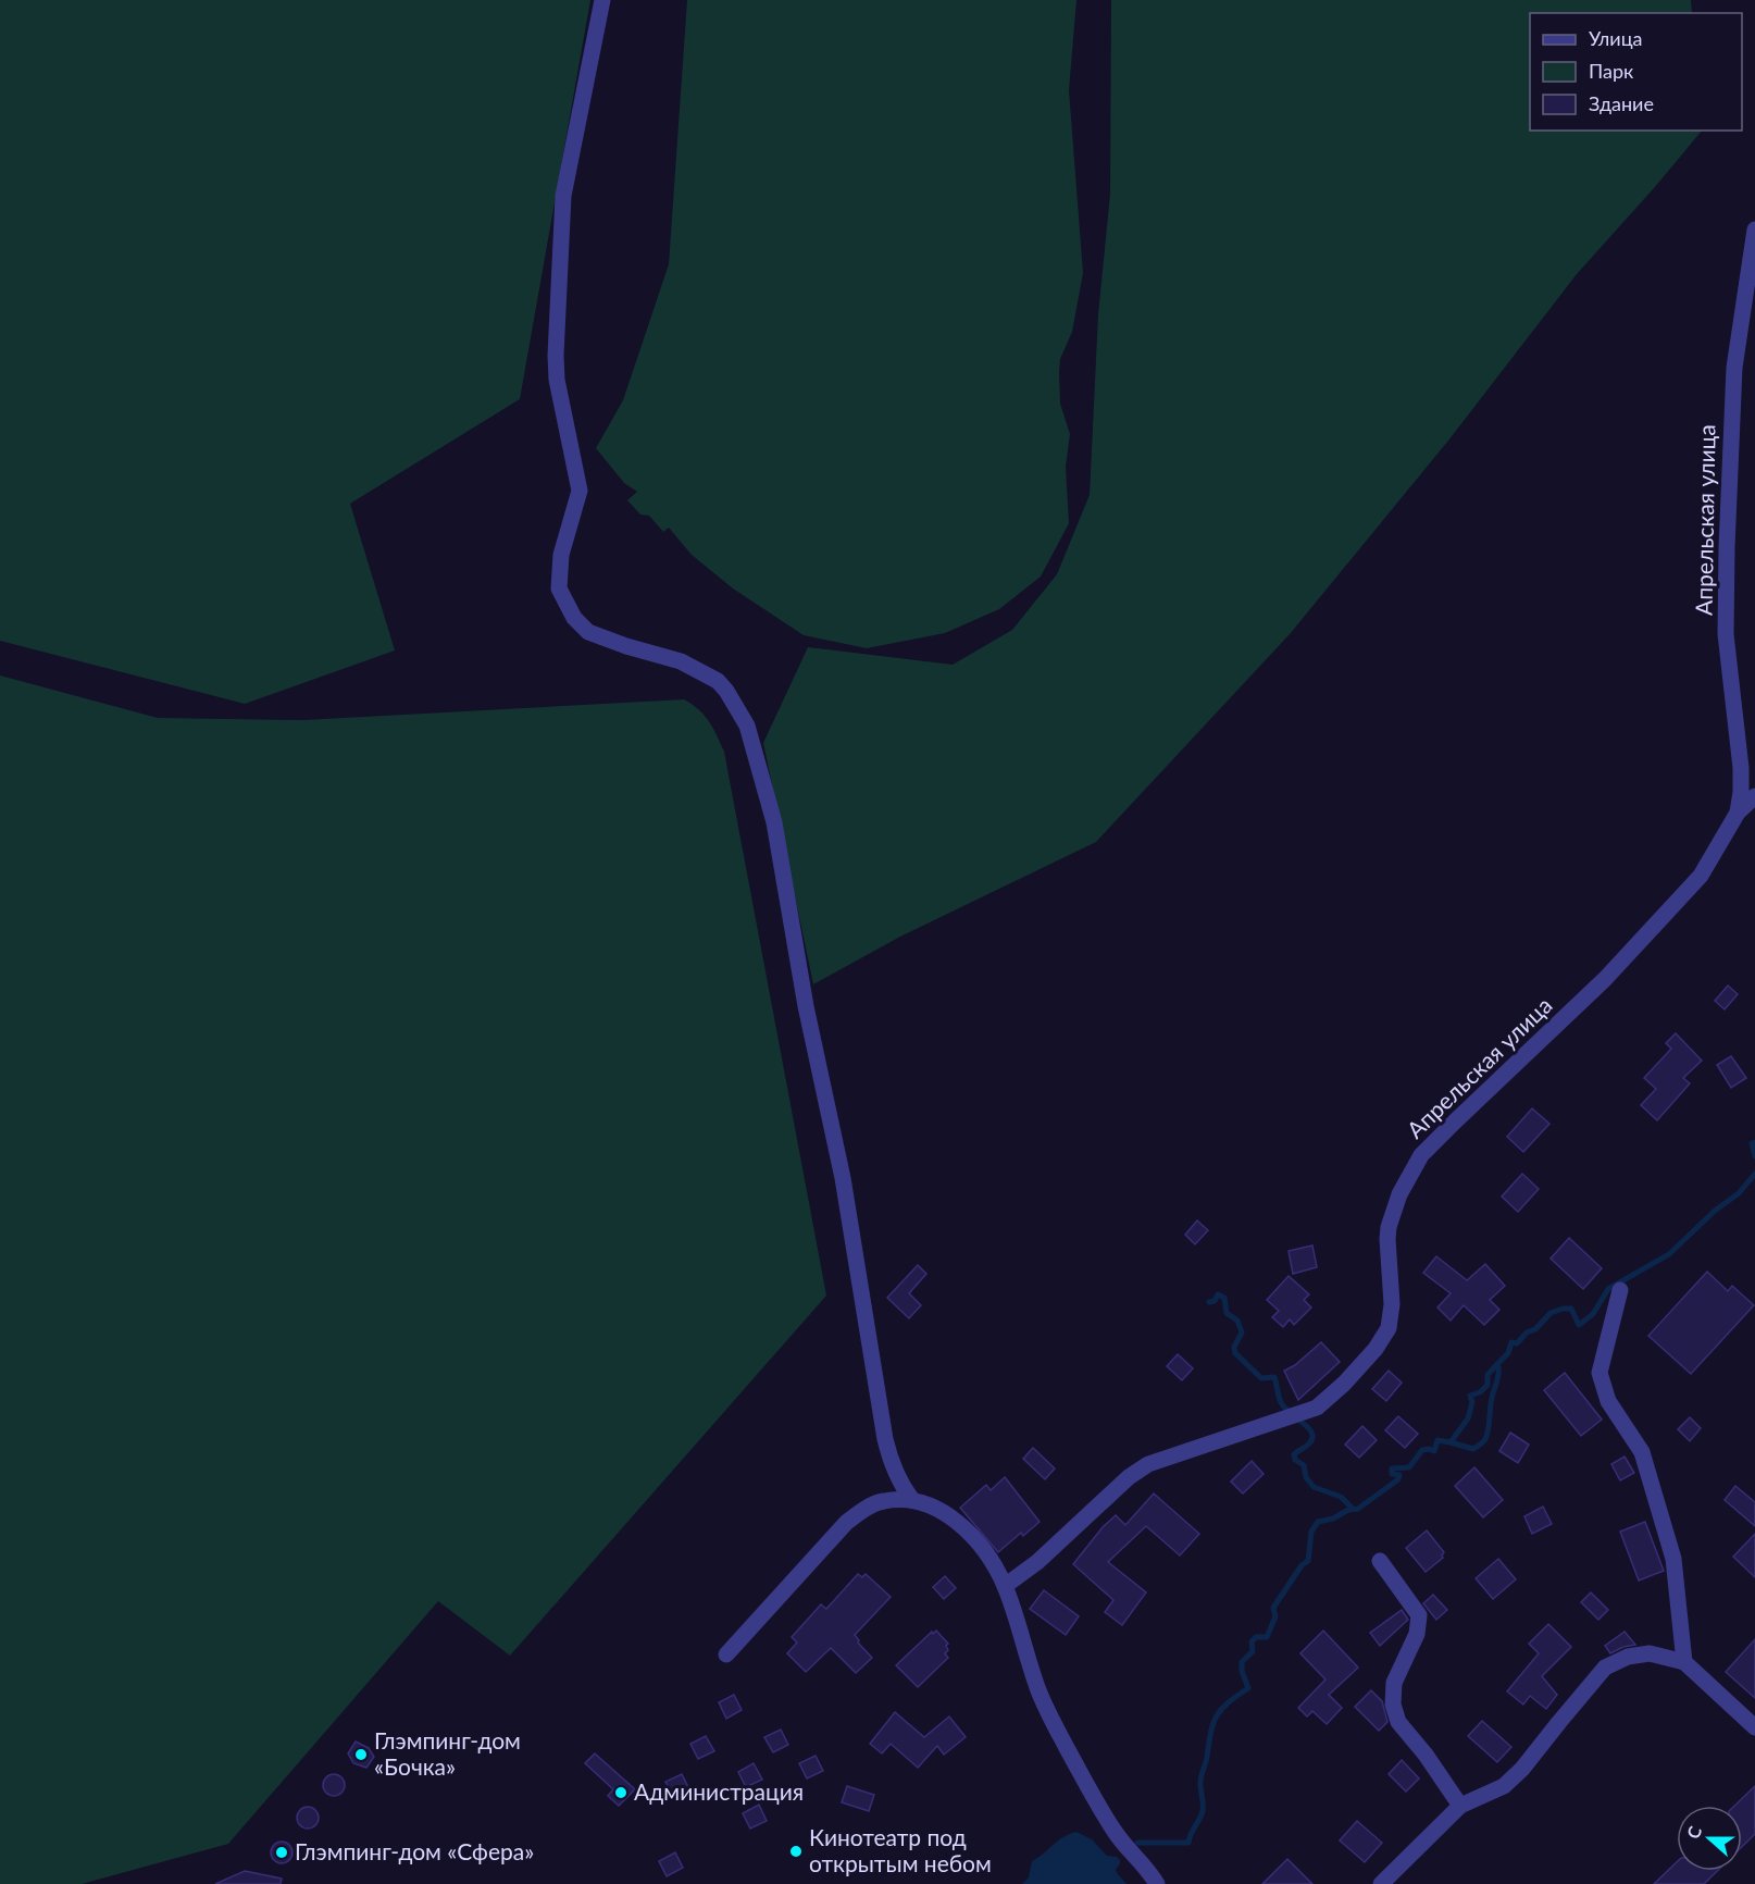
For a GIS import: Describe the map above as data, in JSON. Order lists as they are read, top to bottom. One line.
{"streets":{"street":["Апрельская улица"]},"places":["Глэмпинг-дом «Бочка»","Администрация","Кинотеатр под открытым небом","Глэмпинг-дом «Сфера»"],"legend":["Улица","Парк","Здание"],"north":"left"}
